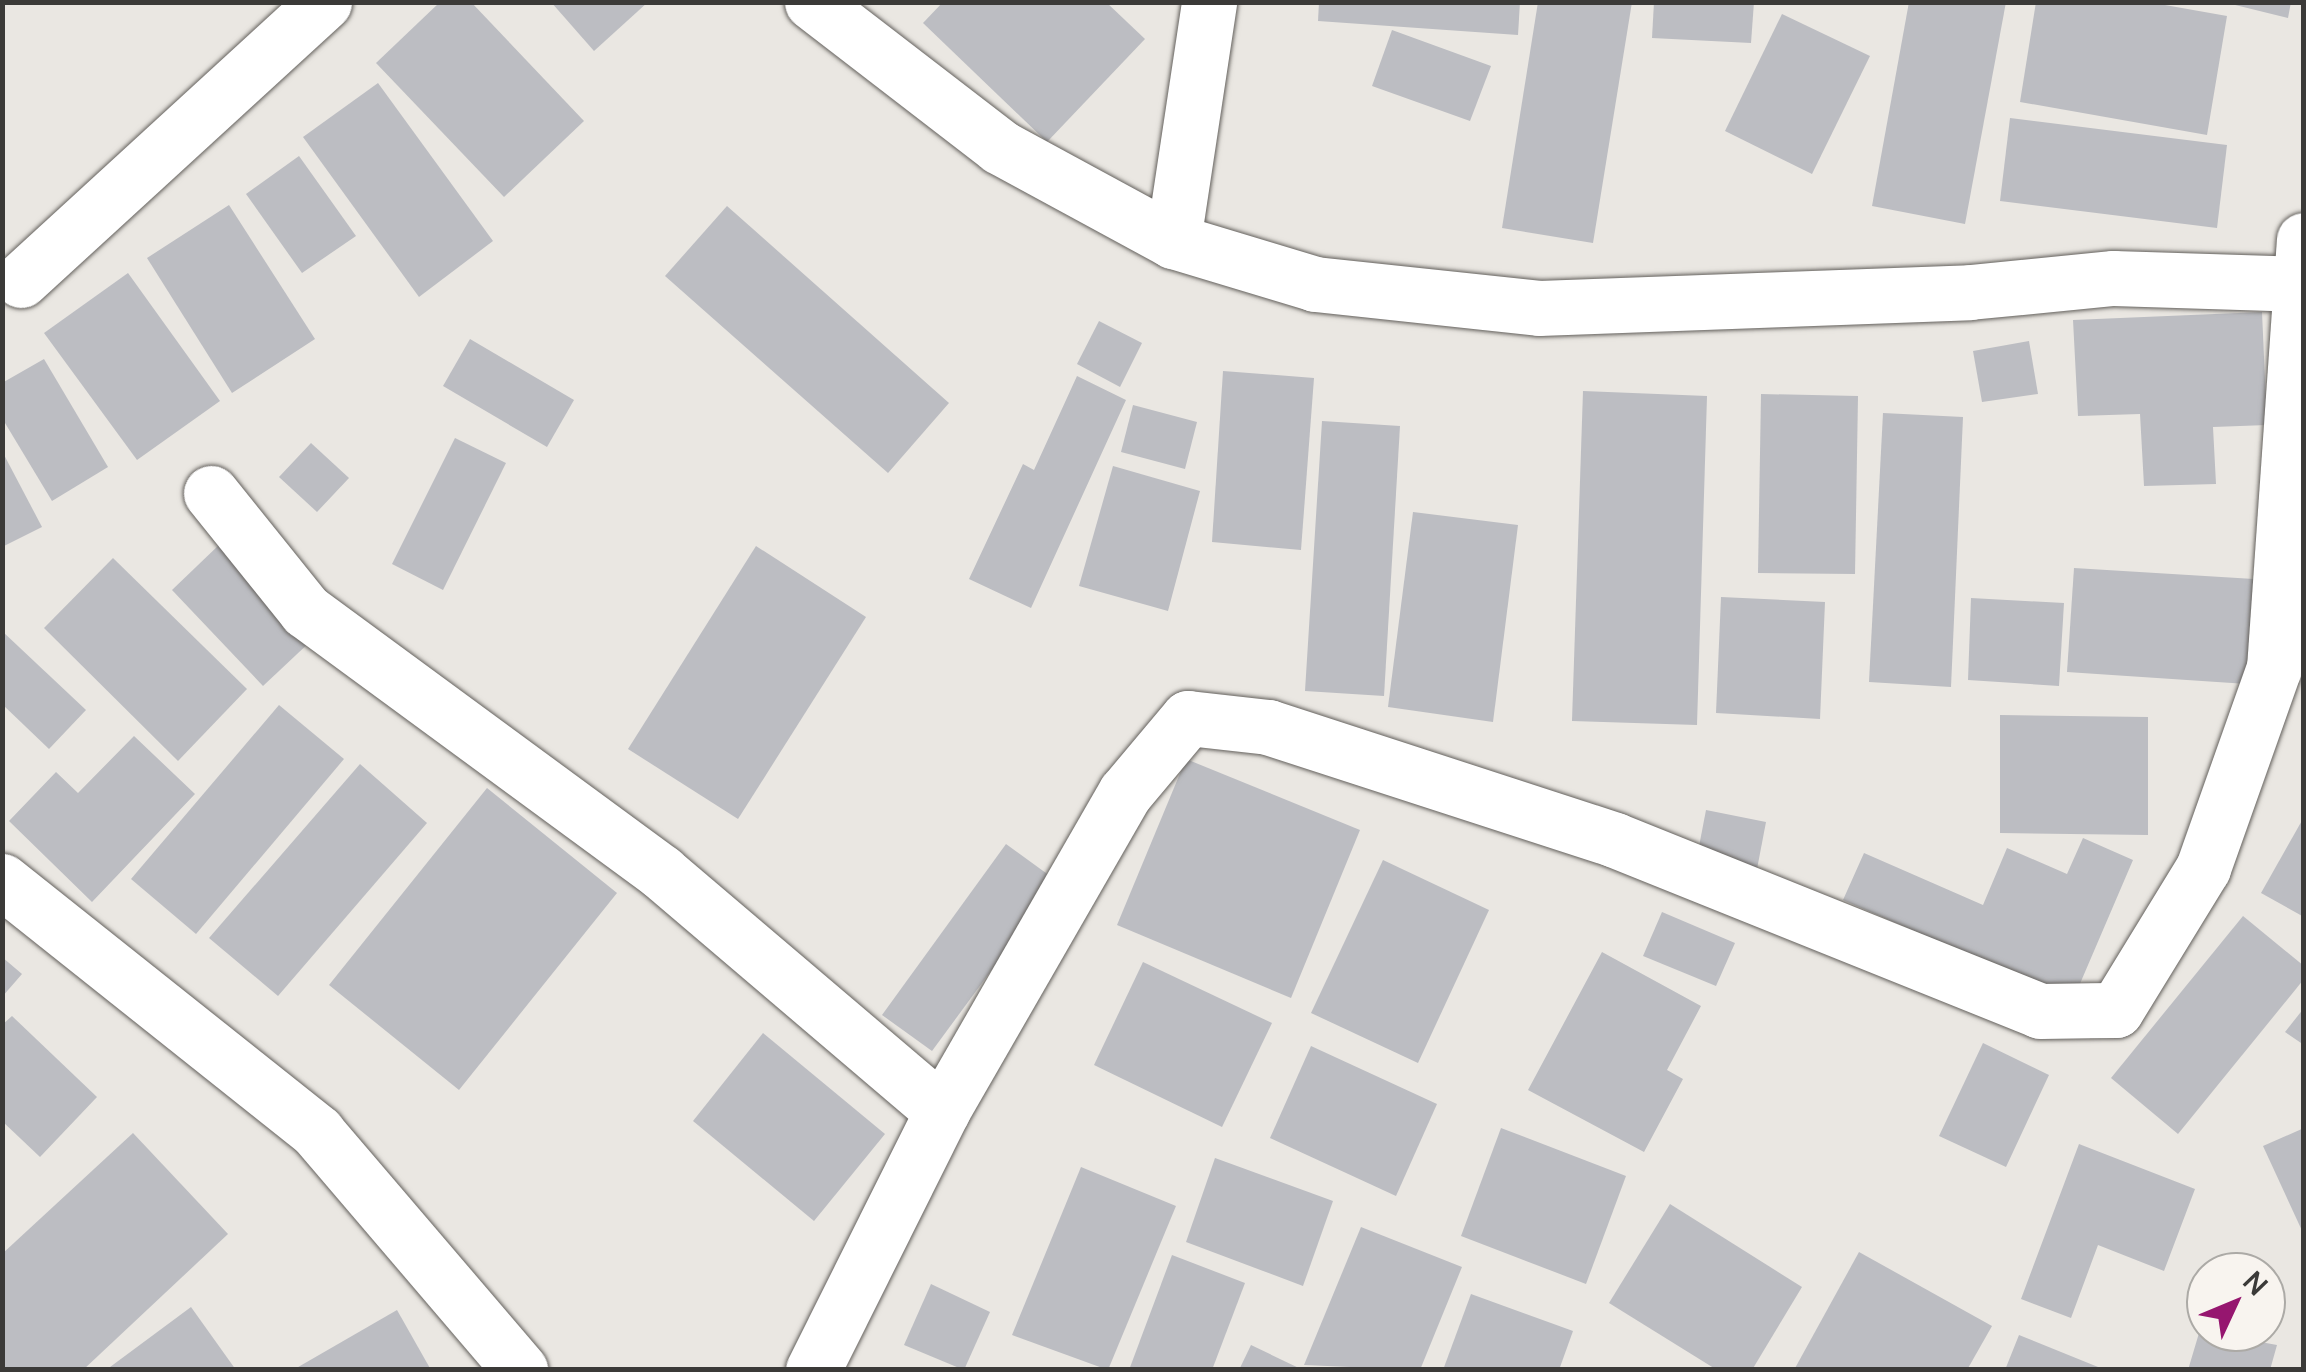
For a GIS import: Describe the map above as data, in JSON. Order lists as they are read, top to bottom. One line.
{"north":"top right"}
